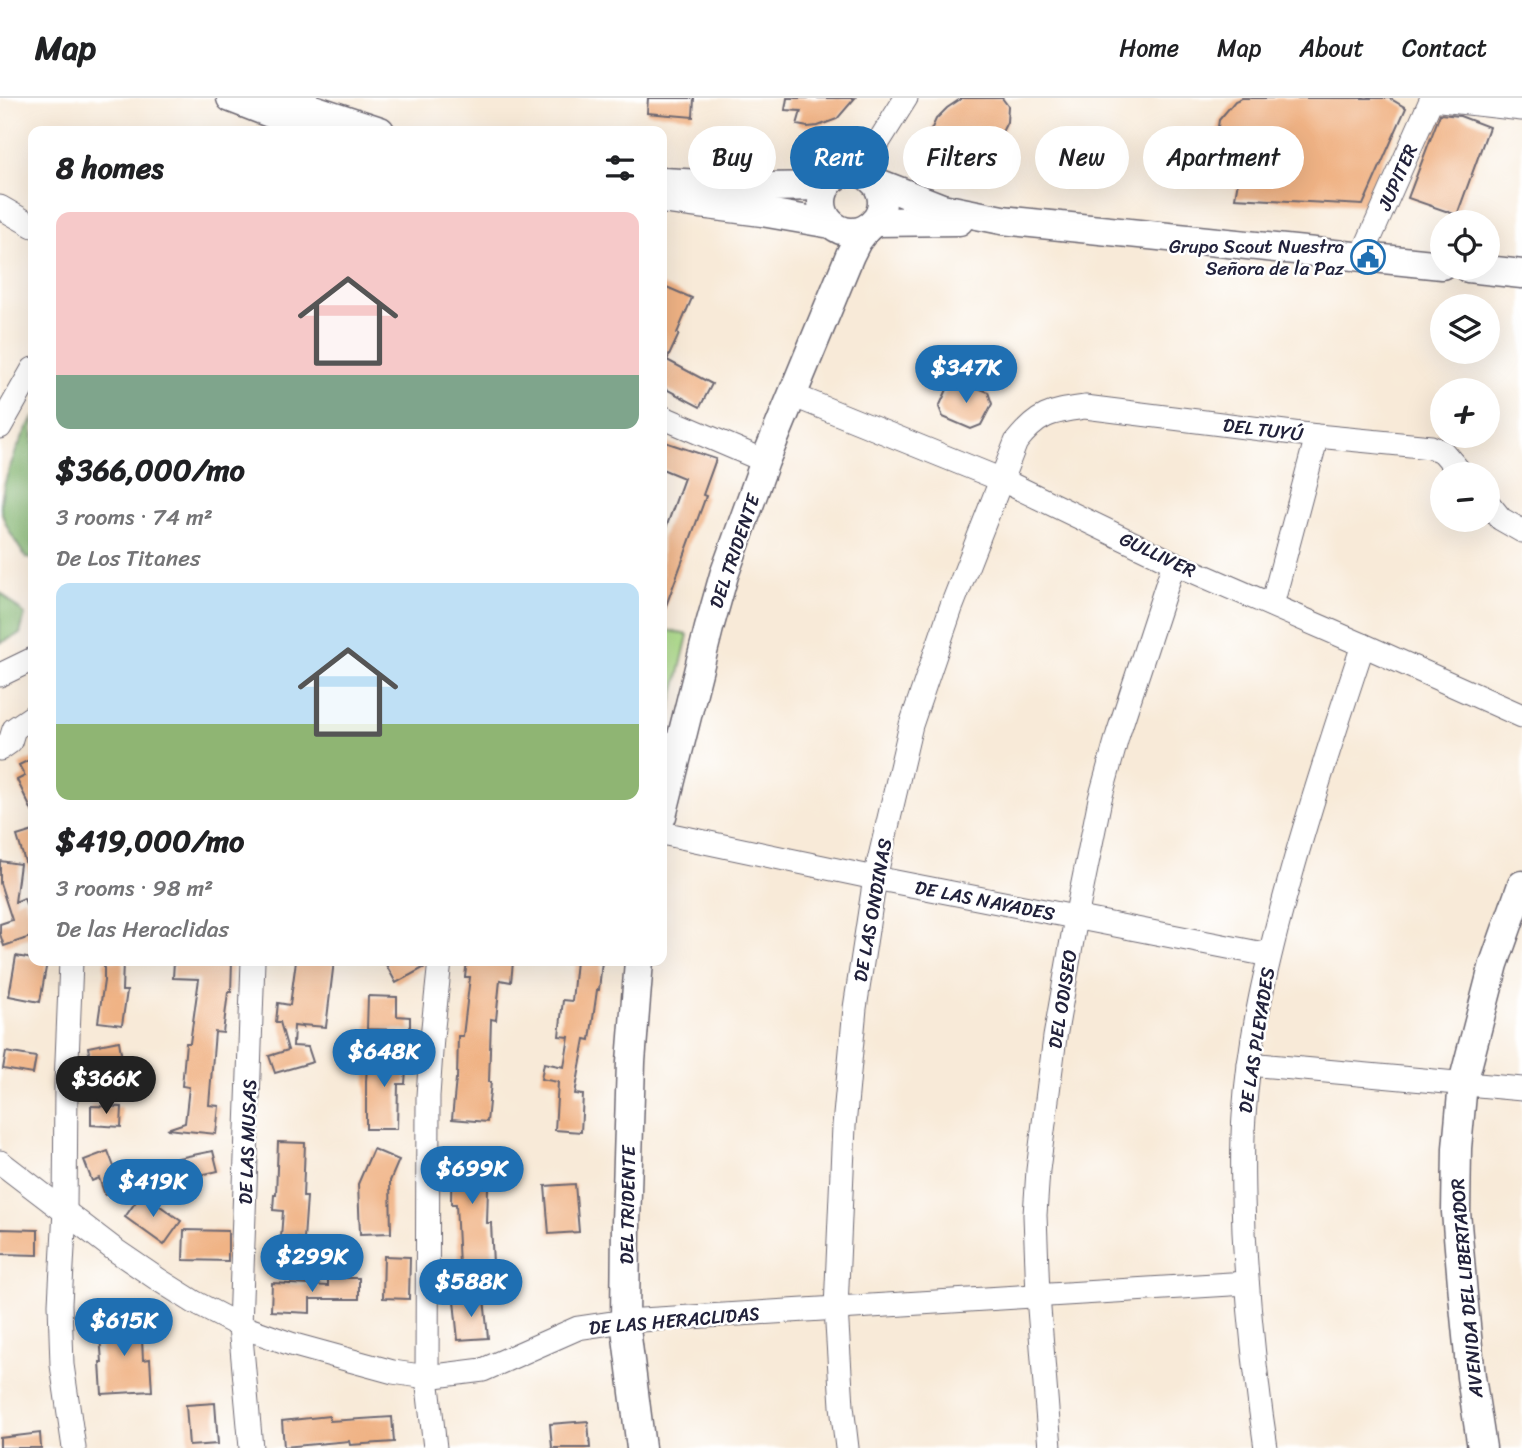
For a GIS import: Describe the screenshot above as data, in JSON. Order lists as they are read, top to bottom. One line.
{"streets":{"main road":["DEL TRIDENTE","AVENIDA DEL LIBERTADOR"],"street":["JUPITER","DEL TUYÚ","GULLIVER","DE LAS NAYADES","DE LAS ONDINAS","DEL ODISEO","DE LAS PLEYADES","DE LAS MUSAS","DE LAS HERACLIDAS"]},"crossings":[["DEL TUYÚ","DE LAS ONDINAS"],["DEL TRIDENTE","GULLIVER"],["DEL TRIDENTE","DE LAS HERACLIDAS"],["GULLIVER","DE LAS ONDINAS"],["GULLIVER","DEL ODISEO"],["GULLIVER","DE LAS PLEYADES"],["DE LAS NAYADES","DE LAS ONDINAS"],["DE LAS NAYADES","DEL ODISEO"],["DE LAS NAYADES","DE LAS PLEYADES"],["DE LAS ONDINAS","DE LAS HERACLIDAS"],["DEL ODISEO","DE LAS HERACLIDAS"],["DE LAS PLEYADES","DE LAS HERACLIDAS"],["DE LAS MUSAS","DE LAS HERACLIDAS"]],"places":{"public building":["Grupo Scout Nuestra Señora de la Paz"]},"page":{"header":"Map","nav":["Home","Map","About","Contact"],"chip":["Buy","Rent","Filters","New","Apartment"],"heading":"8 homes","map_buttons":["+","−"],"list":[{"name":"$366,000/mo","note":"3 rooms · 74 m² · De Los Titanes"},{"name":"$419,000/mo","note":"3 rooms · 98 m² · De las Heraclidas"}],"price":["$347K","$648K","$366K","$699K","$419K","$299K","$588K","$615K"]}}
